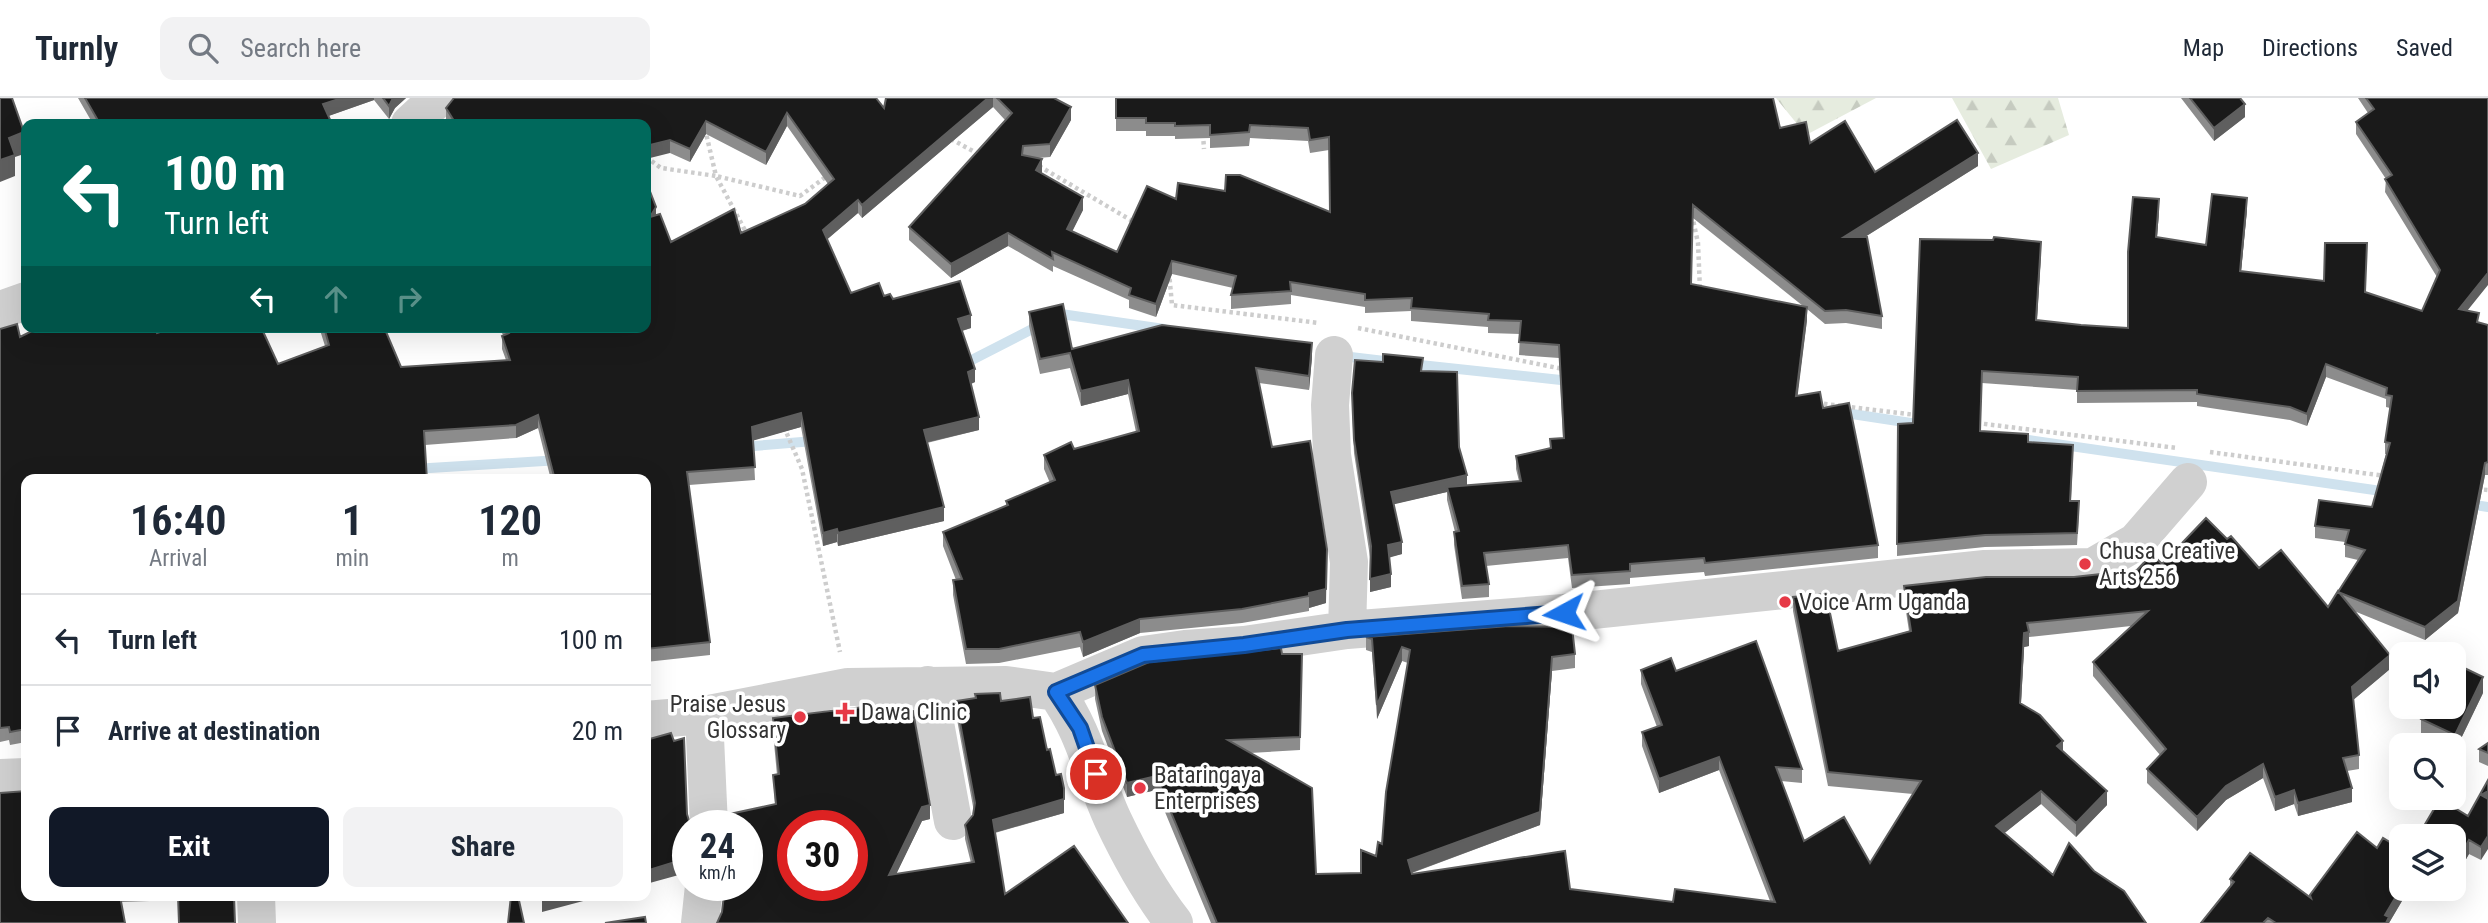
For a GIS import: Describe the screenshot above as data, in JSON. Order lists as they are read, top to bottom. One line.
{"places":{"other":["Chusa Creative Arts 256","Voice Arm Uganda","Praise Jesus Glossary","Bataringaya Enterprises"],"health":["Dawa Clinic"]},"page":{"header":"Turnly","search":"Search here","nav":["Map","Directions","Saved"],"turn":["100 m","Turn left"],"eta":["16:40","Arrival","1","min","120","m"],"list":[{"name":"Turn left","value":"100 m"},{"name":"Arrive at destination","value":"20 m"}],"buttons":["Exit","Share"],"speed":"24 km/h","limit":"30"}}
